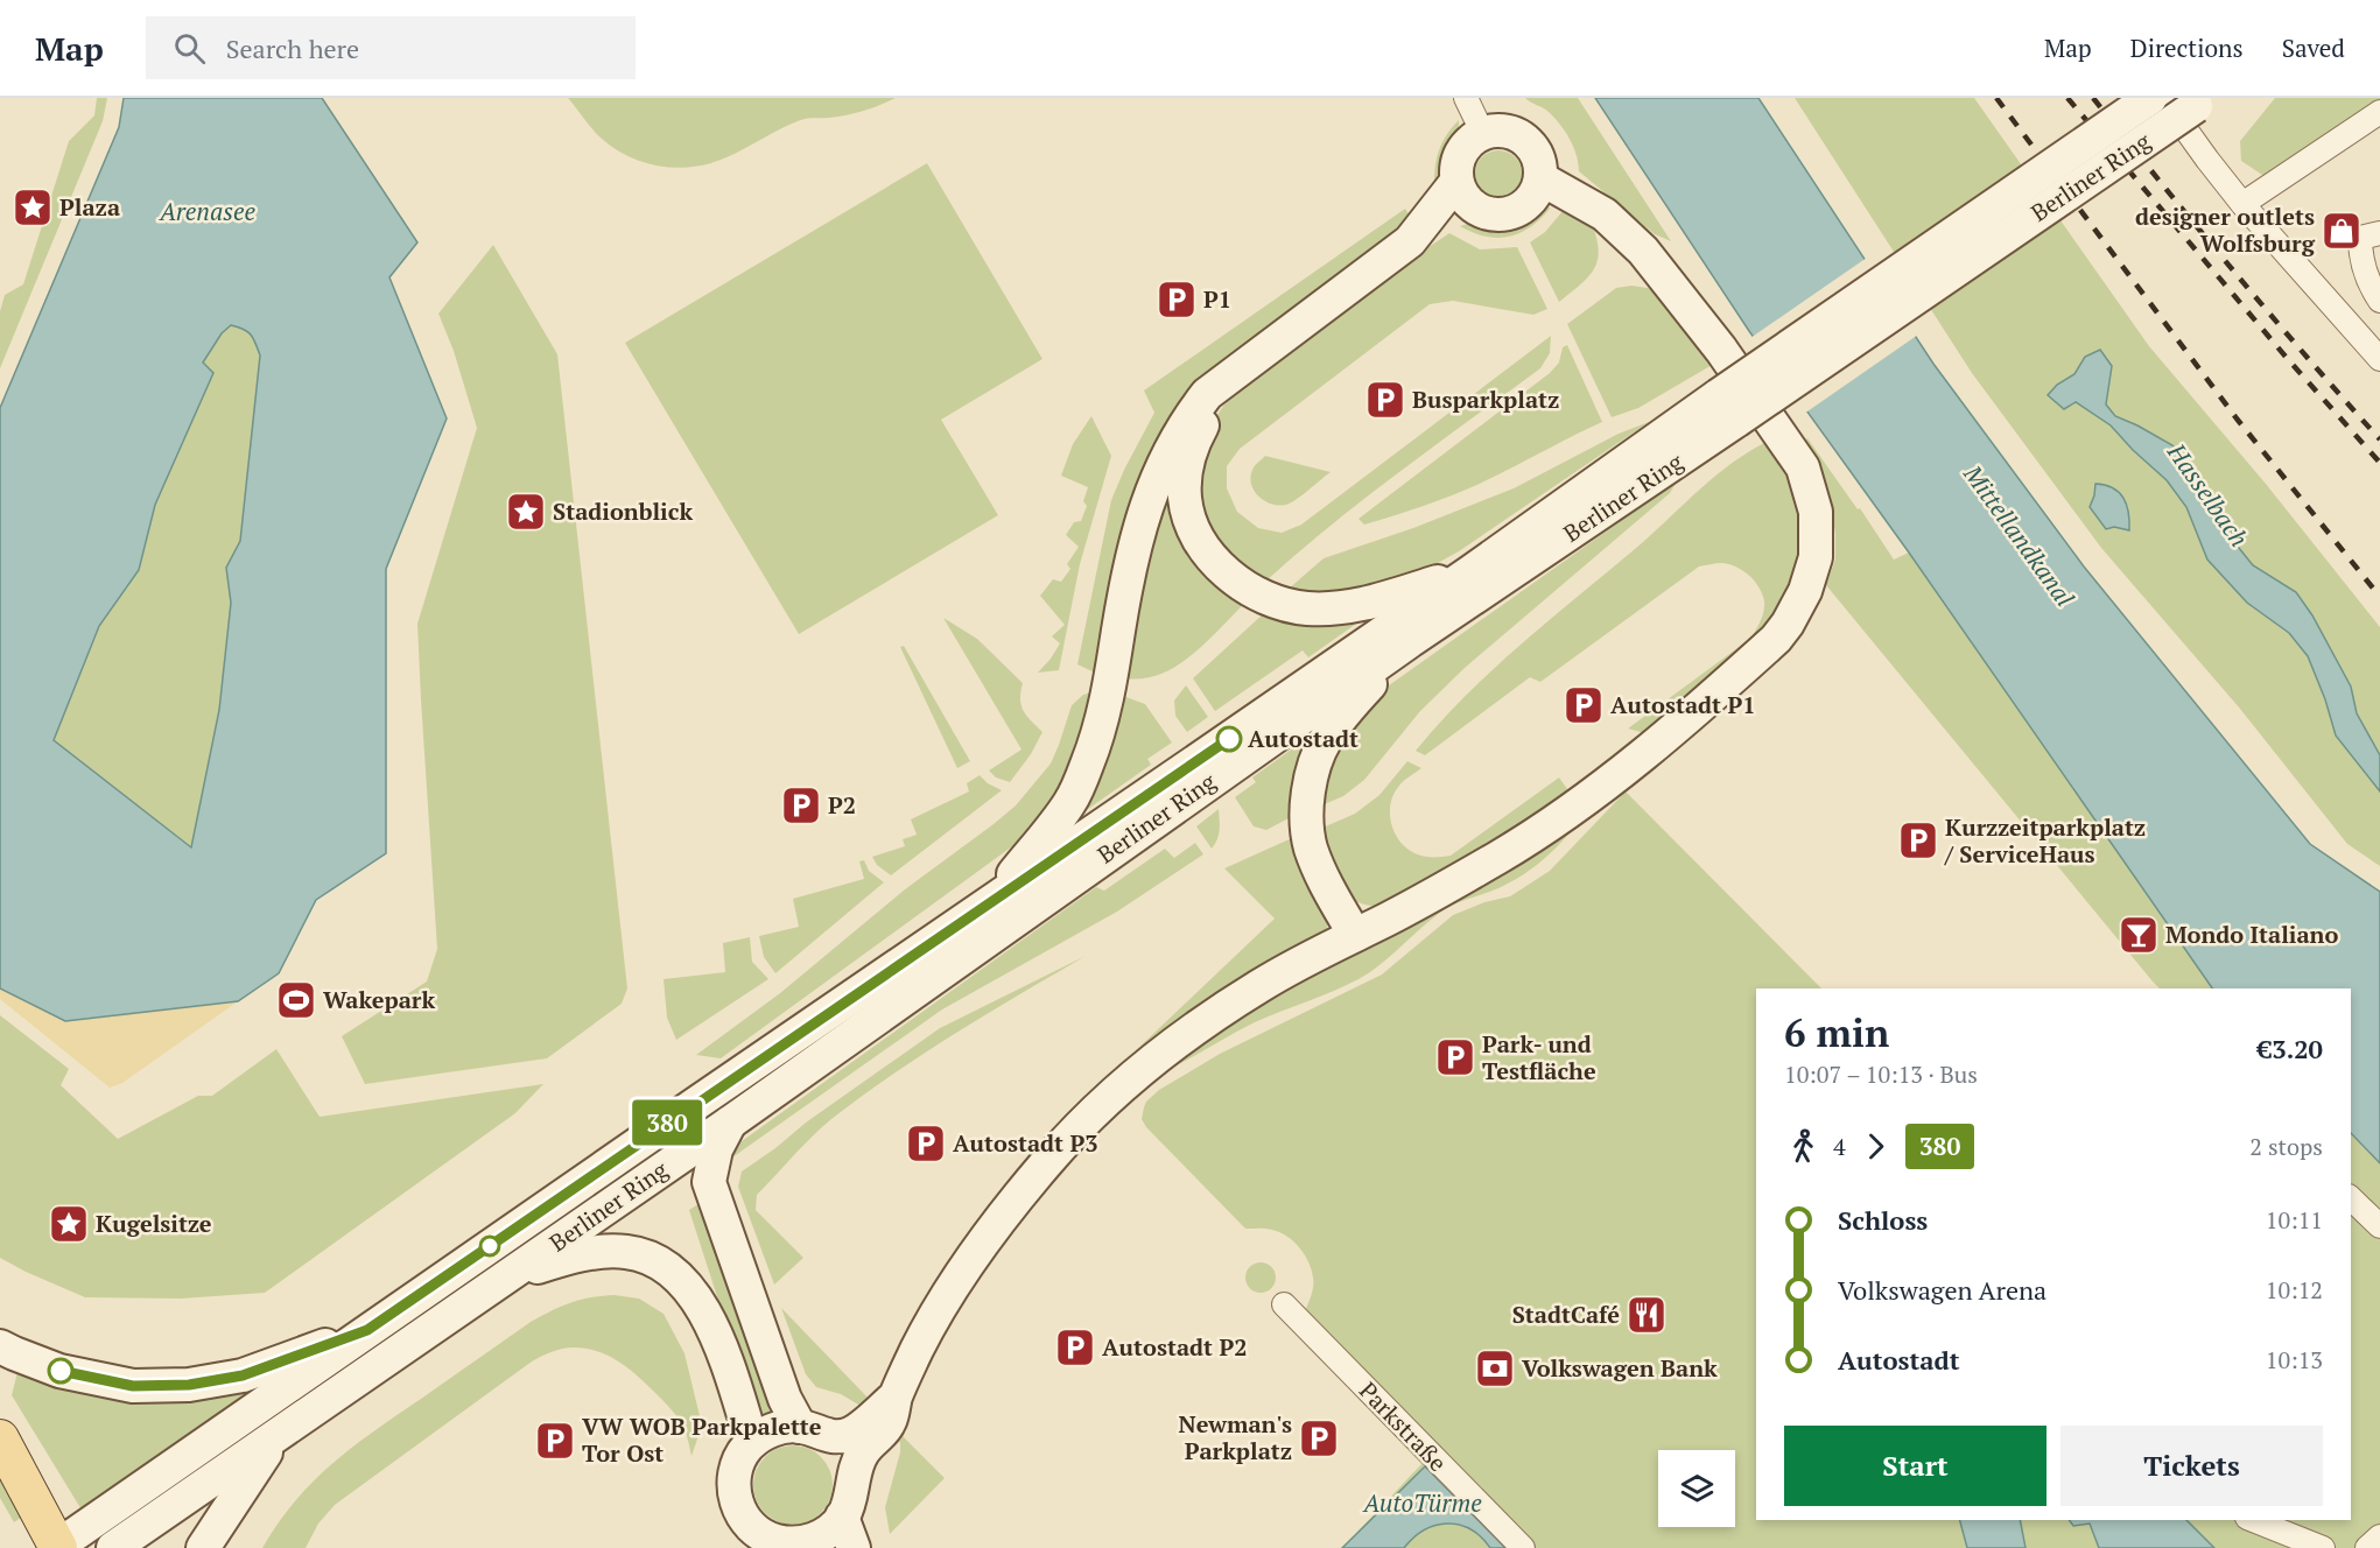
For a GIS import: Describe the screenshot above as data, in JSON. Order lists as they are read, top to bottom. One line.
{"streets":{"main road":["Berliner Ring"],"street":["Parkstraße"]},"water":["Arenasee","Hasselbach","Mittellandkanal","AutoTürme"],"places":{"place":["Plaza","Stadionblick","Kugelsitze"],"shop":["designer outlets Wolfsburg"],"parking":["P1","Busparkplatz","Autostadt P1","P2","Kurzzeitparkplatz / ServiceHaus","Park- und Testfläche","Autostadt P3","Autostadt P2","Newman's Parkplatz","VW WOB Parkpalette Tor Ost"],"other":["Autostadt"],"bar":["Mondo Italiano"],"sports":["Wakepark"],"restaurant":["StadtCafé"],"bank":["Volkswagen Bank"]},"lines":["bus line 380"],"page":{"header":"Map","search":"Search here","nav":["Map","Directions","Saved"],"on_map":"380","heading":["6 min","10:07 – 10:13 · Bus","€3.20"],"legs":["4","380","2 stops"],"list":[{"name":"Schloss","value":"10:11"},{"name":"Volkswagen Arena","value":"10:12"},{"name":"Autostadt","value":"10:13"}],"buttons":["Start","Tickets"]}}
